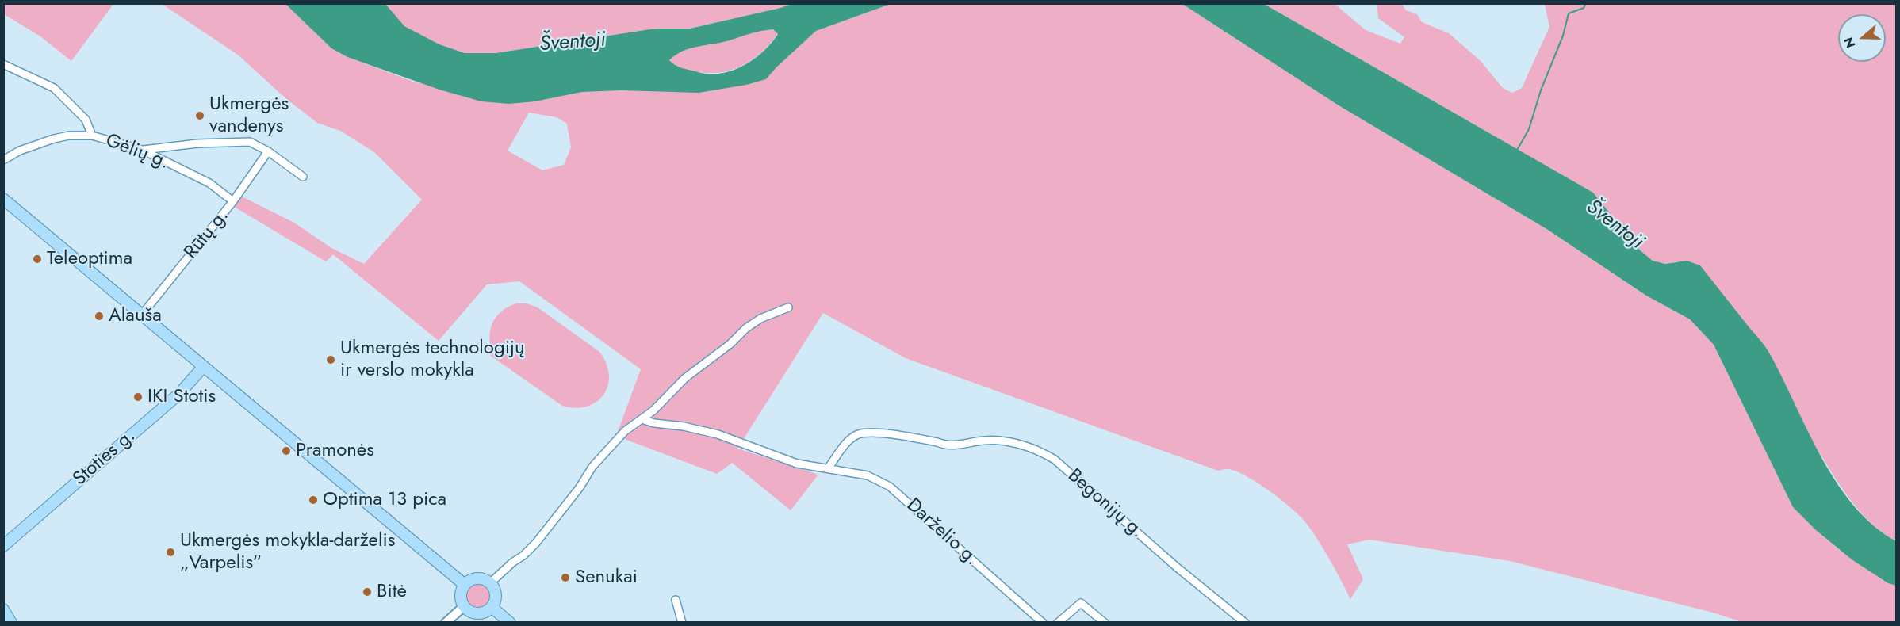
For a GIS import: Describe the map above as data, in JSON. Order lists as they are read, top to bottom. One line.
{"streets":{"main road":["Stoties g."],"street":["Gėlių g.","Rūtų g.","Begonijų g.","Darželio g."]},"crossings":[["Gėlių g.","Rūtų g."],["Begonijų g.","Darželio g."]],"water":["Šventoji"],"places":["Ukmergės vandenys","Teleoptima","Alauša","Ukmergės technologijų ir verslo mokykla","IKI Stotis","Pramonės","Optima 13 pica","Ukmergės mokykla-darželis „Varpelis“","Senukai","Bitė"],"north":"left"}
